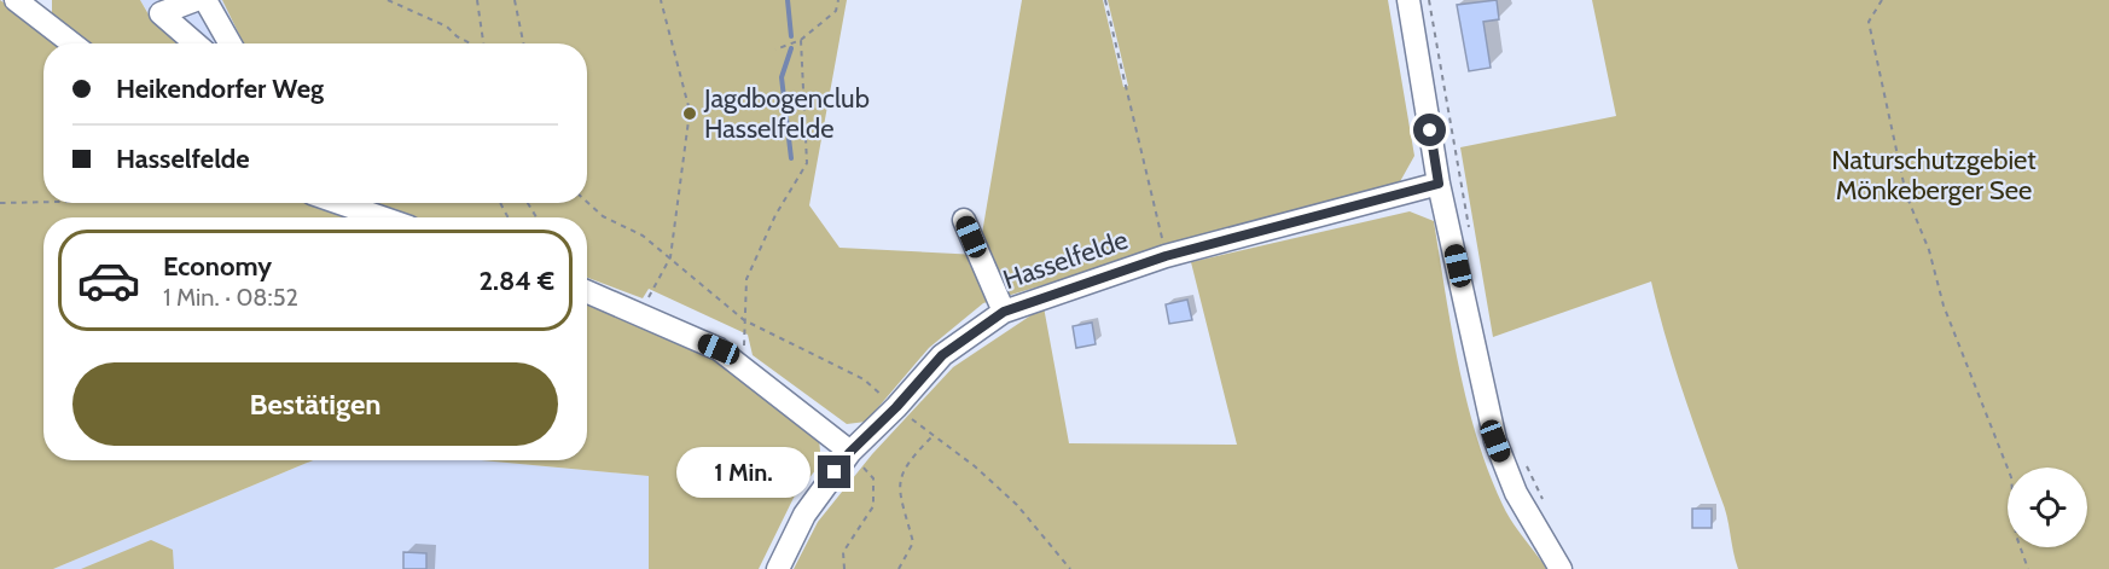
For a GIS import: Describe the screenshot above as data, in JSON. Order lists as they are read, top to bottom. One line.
{"streets":{"street":["Hasselfelde"]},"parks":["Naturschutzgebiet Mönkeberger See"],"places":["Jagdbogenclub Hasselfelde"],"page":{"banner":["Heikendorfer Weg","Hasselfelde"],"list":[{"name":"Economy","note":"1 Min. · 08:52","value":"2.84 €"}],"buttons":"Bestätigen","bubble":"1 Min."}}
